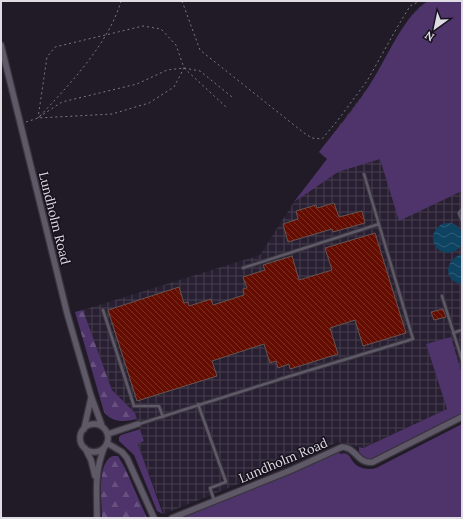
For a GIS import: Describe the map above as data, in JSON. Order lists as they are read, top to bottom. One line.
{"streets":{"street":["Lundholm Road"]},"north":"bottom left"}
